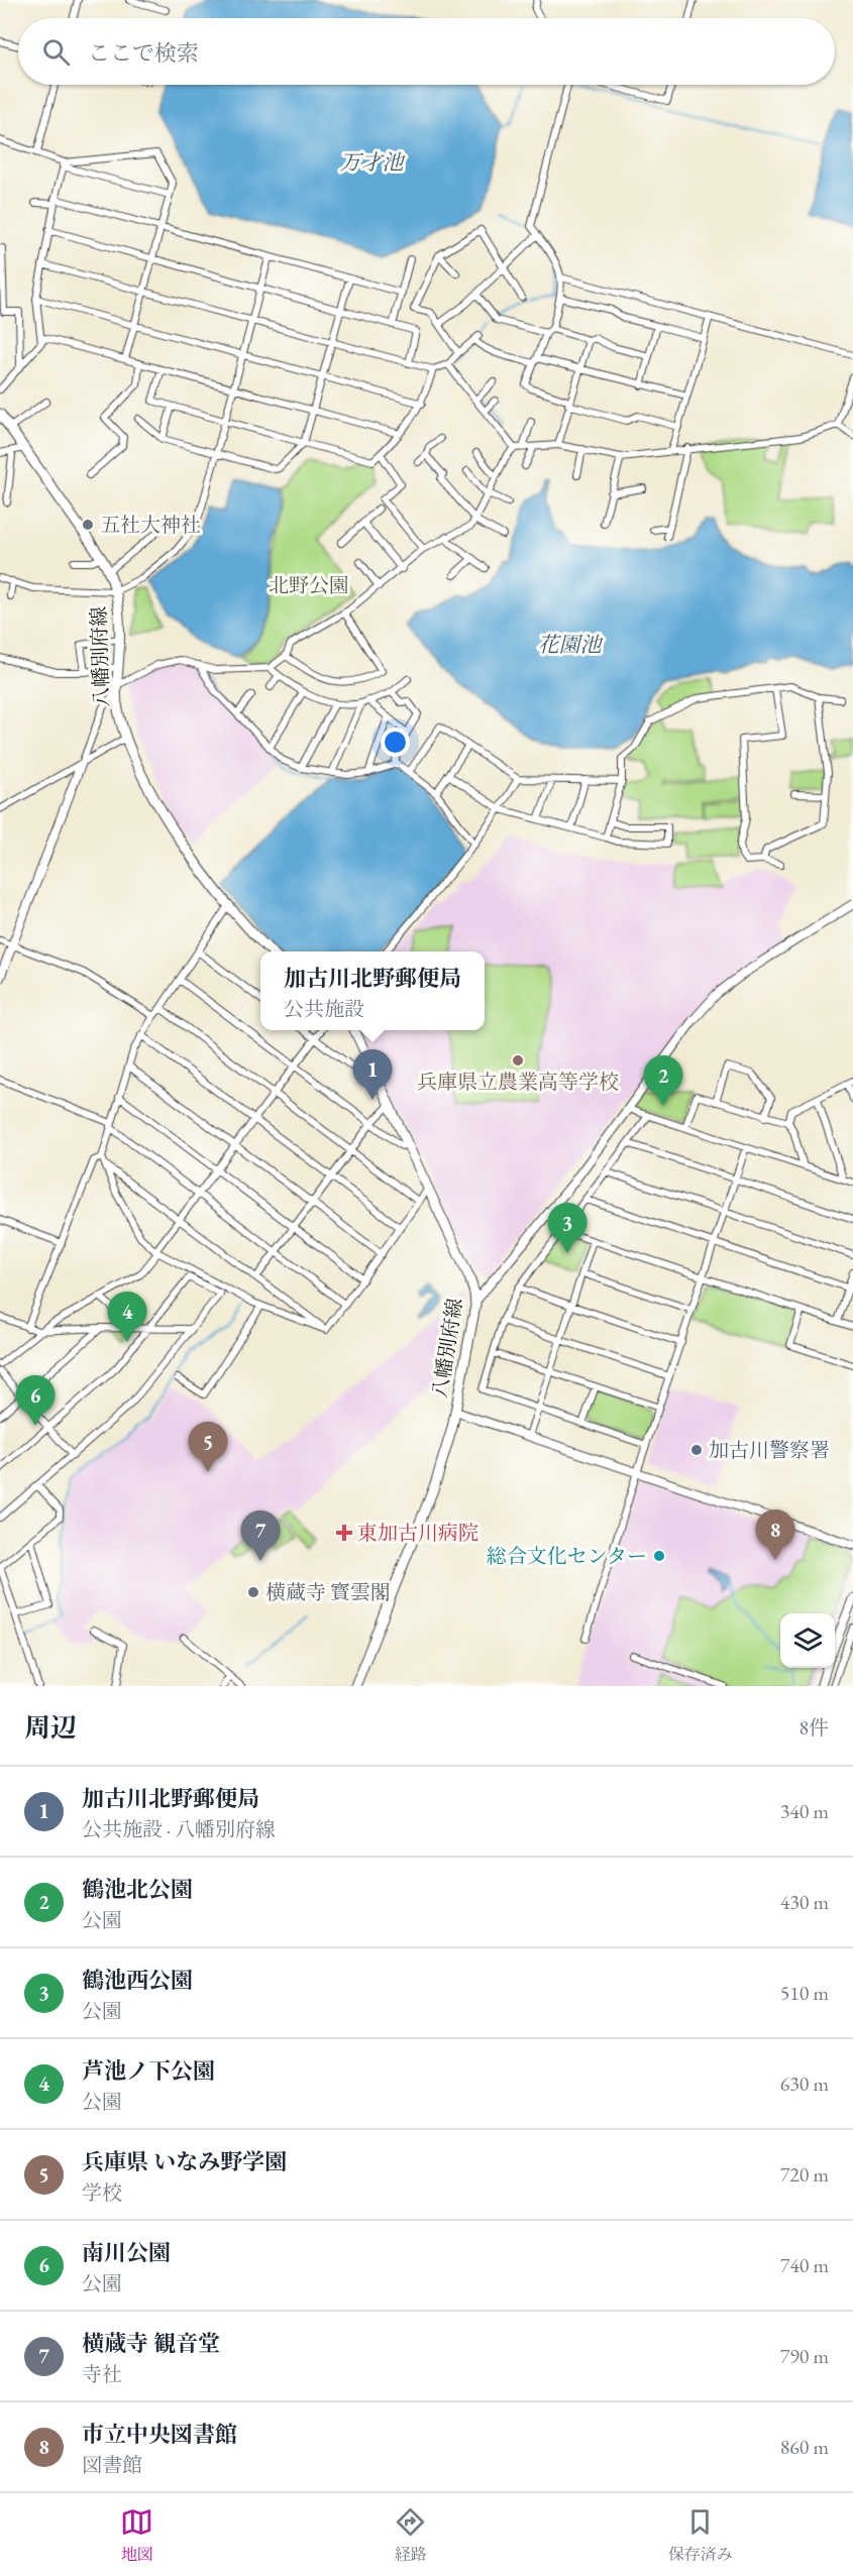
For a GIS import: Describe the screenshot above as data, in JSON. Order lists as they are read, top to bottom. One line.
{"streets":{"main road":["八幡別府線"]},"water":["万才池","花園池"],"parks":["北野公園"],"places":{"other":["五社大神社","兵庫県立農業高等学校","加古川警察署","総合文化センター","横蔵寺 寳雲閣"],"health":["東加古川病院"]},"page":{"search":"ここで検索","popup":["加古川北野郵便局","公共施設"],"pins":["1","2","3","4","6","5","8","7"],"heading":["周辺","8件"],"list":[{"mark":"1","name":"加古川北野郵便局","note":"公共施設 · 八幡別府線","value":"340 m"},{"mark":"2","name":"鶴池北公園","note":"公園","value":"430 m"},{"mark":"3","name":"鶴池西公園","note":"公園","value":"510 m"},{"mark":"4","name":"芦池ノ下公園","note":"公園","value":"630 m"},{"mark":"5","name":"兵庫県 いなみ野学園","note":"学校","value":"720 m"},{"mark":"6","name":"南川公園","note":"公園","value":"740 m"},{"mark":"7","name":"横蔵寺 観音堂","note":"寺社","value":"790 m"},{"mark":"8","name":"市立中央図書館","note":"図書館","value":"860 m"}],"nav":["地図","経路","保存済み"]}}
